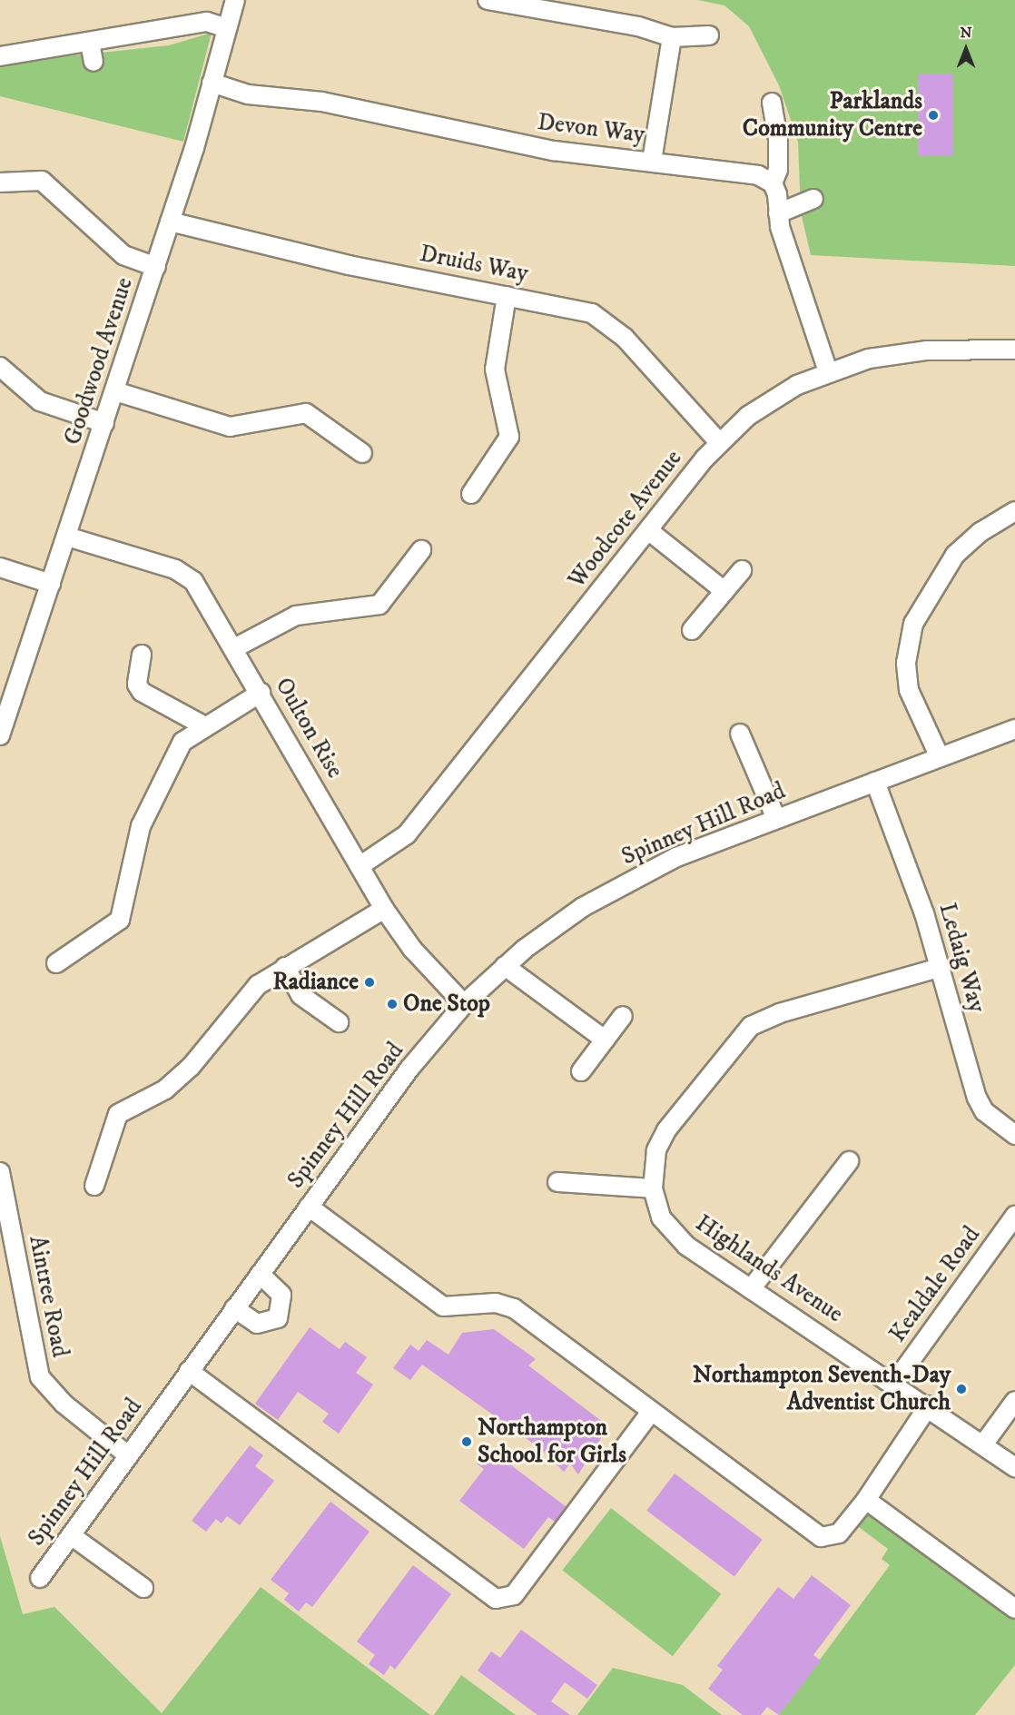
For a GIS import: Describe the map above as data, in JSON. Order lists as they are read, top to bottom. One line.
{"streets":{"street":["Devon Way","Druids Way","Goodwood Avenue","Woodcote Avenue","Oulton Rise","Spinney Hill Road","Ledaig Way","Highlands Avenue","Kealdale Road","Aintree Road"]},"crossings":[["Devon Way","Goodwood Avenue"],["Druids Way","Goodwood Avenue"],["Druids Way","Woodcote Avenue"],["Goodwood Avenue","Oulton Rise"],["Woodcote Avenue","Oulton Rise"],["Oulton Rise","Spinney Hill Road"],["Spinney Hill Road","Ledaig Way"],["Spinney Hill Road","Aintree Road"],["Ledaig Way","Highlands Avenue"],["Highlands Avenue","Kealdale Road"]],"places":["Parklands Community Centre","Radiance","One Stop","Northampton Seventh-Day Adventist Church","Northampton School for Girls"],"north":"top"}
